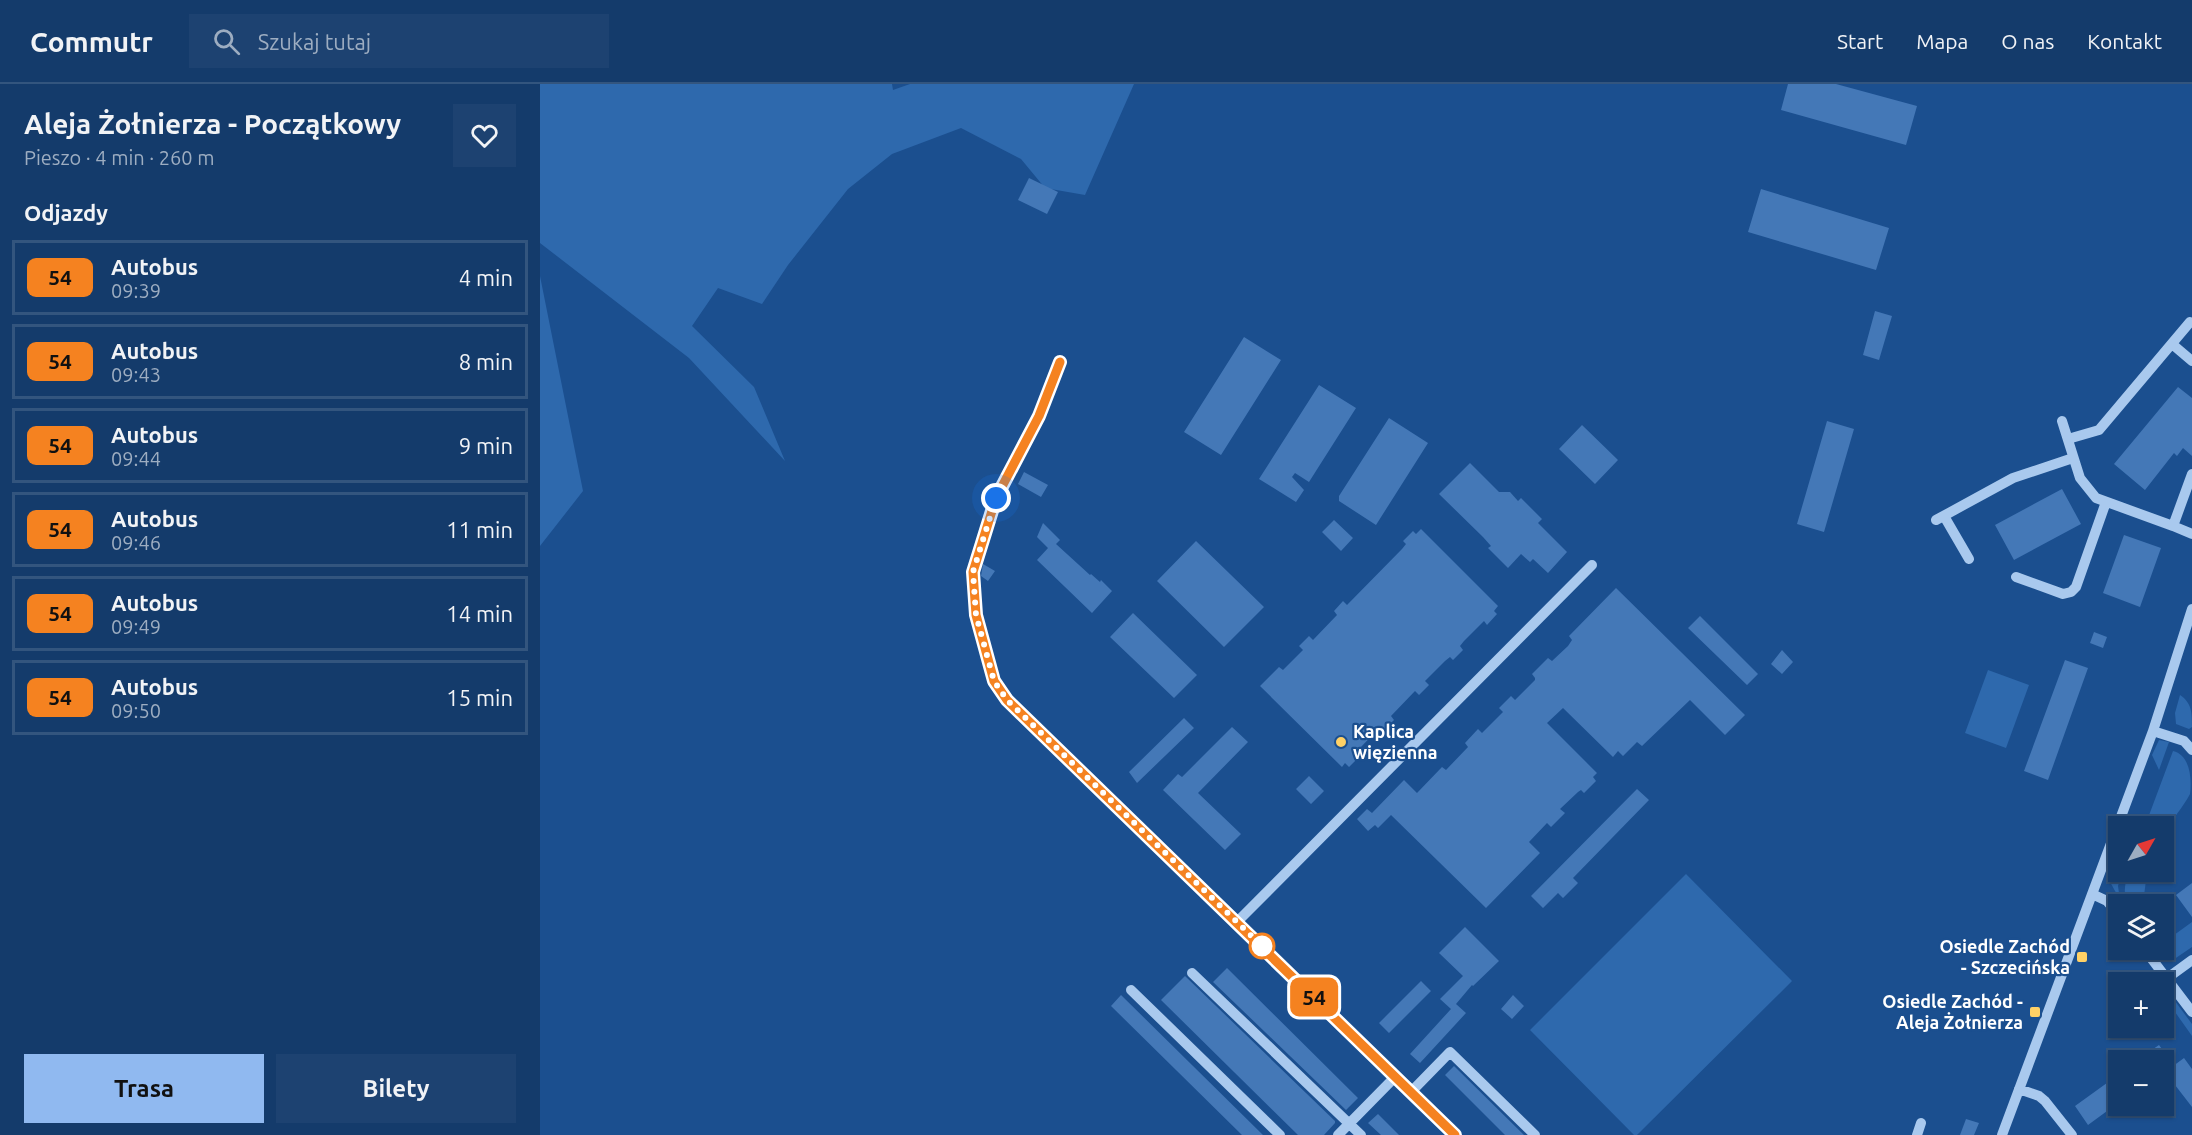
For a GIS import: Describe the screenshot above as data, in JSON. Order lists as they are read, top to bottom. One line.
{"places":{"other":["Kaplica więzienna"],"transit":["Osiedle Zachód - Szczecińska","Osiedle Zachód - Aleja Żołnierza"]},"lines":["bus line 54"],"north":"top right","page":{"header":"Commutr","search":"Szukaj tutaj","nav":["Start","Mapa","O nas","Kontakt"],"heading":[["Aleja Żołnierza - Początkowy","Pieszo · 4 min · 260 m"],"Odjazdy"],"on_map":"54","list":[{"mark":"54","name":"Autobus","note":"09:39","value":"4 min"},{"mark":"54","name":"Autobus","note":"09:43","value":"8 min"},{"mark":"54","name":"Autobus","note":"09:44","value":"9 min"},{"mark":"54","name":"Autobus","note":"09:46","value":"11 min"},{"mark":"54","name":"Autobus","note":"09:49","value":"14 min"},{"mark":"54","name":"Autobus","note":"09:50","value":"15 min"}],"map_buttons":["+","−"],"buttons":["Trasa","Bilety"]}}
